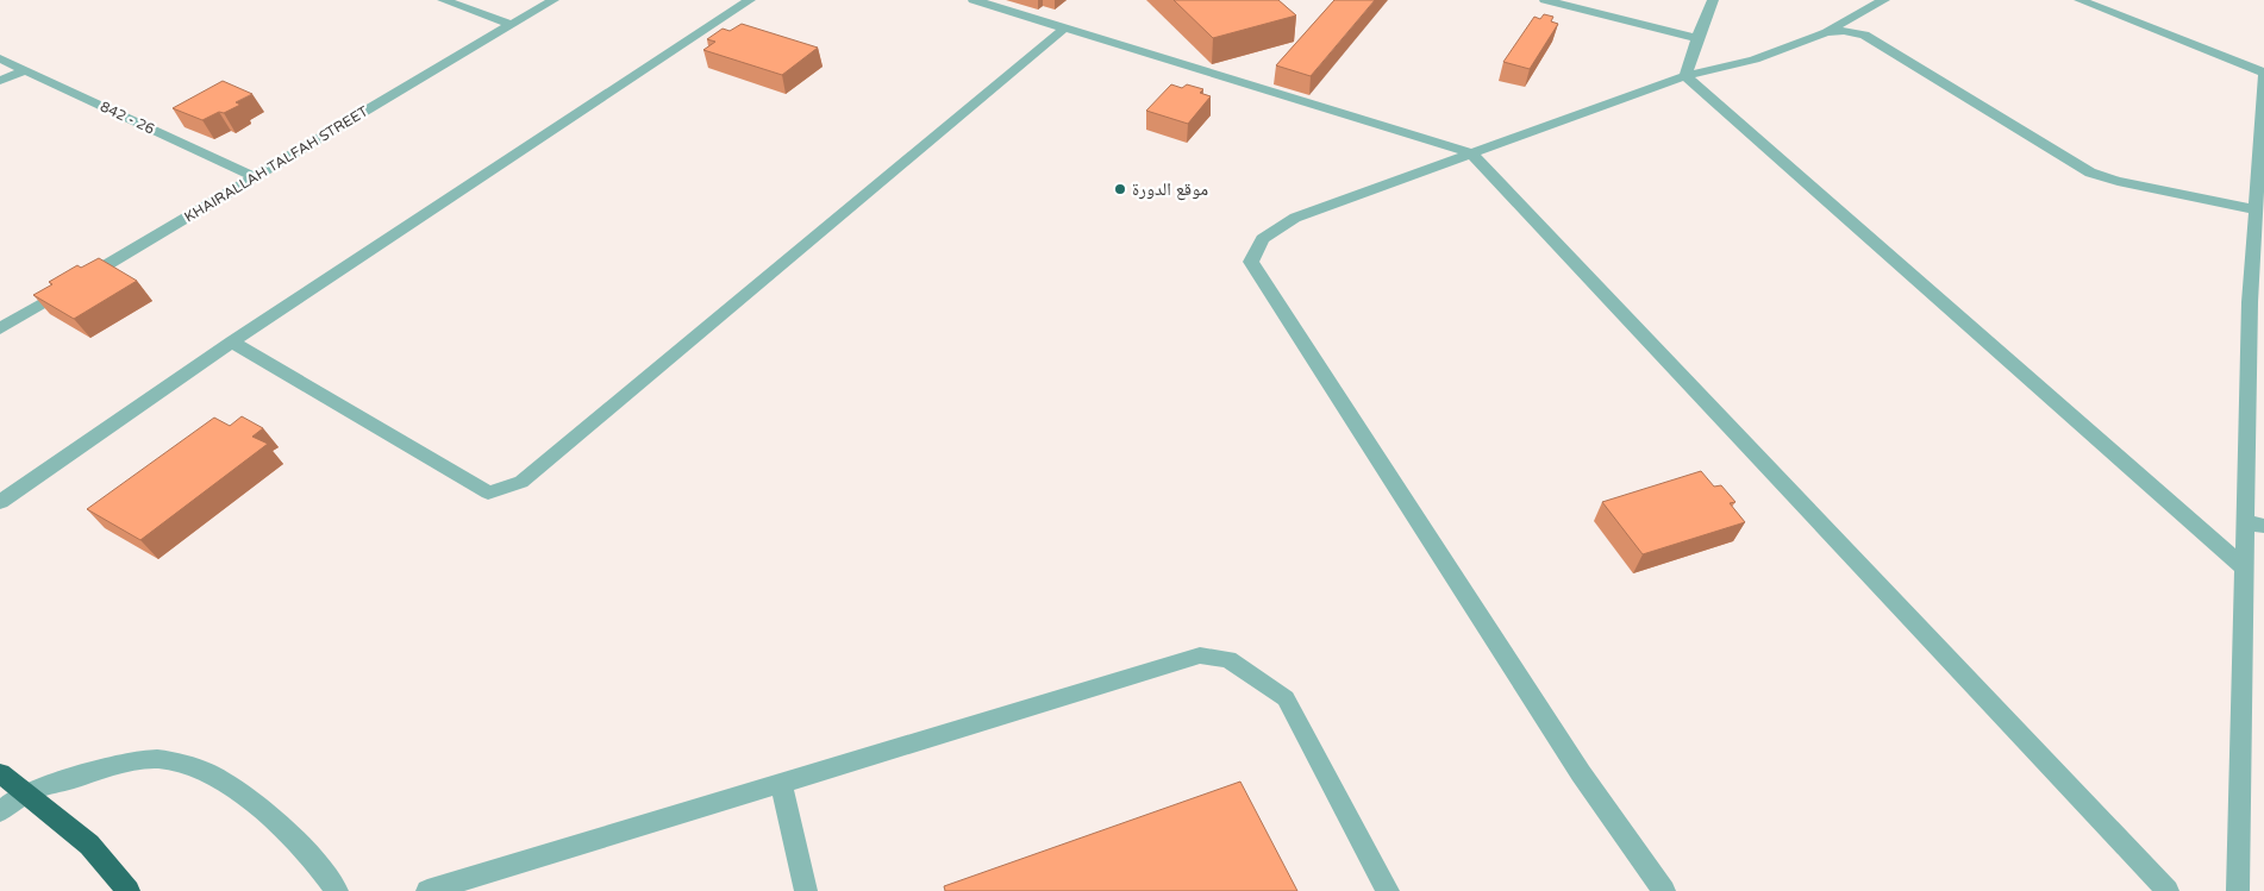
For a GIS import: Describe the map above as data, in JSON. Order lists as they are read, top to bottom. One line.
{"streets":{"street":["842 - 26","KHAIRALLAH TALFAH STREET"]},"crossings":[["842 - 26","KHAIRALLAH TALFAH STREET"]],"places":["موقع الدورة"]}
